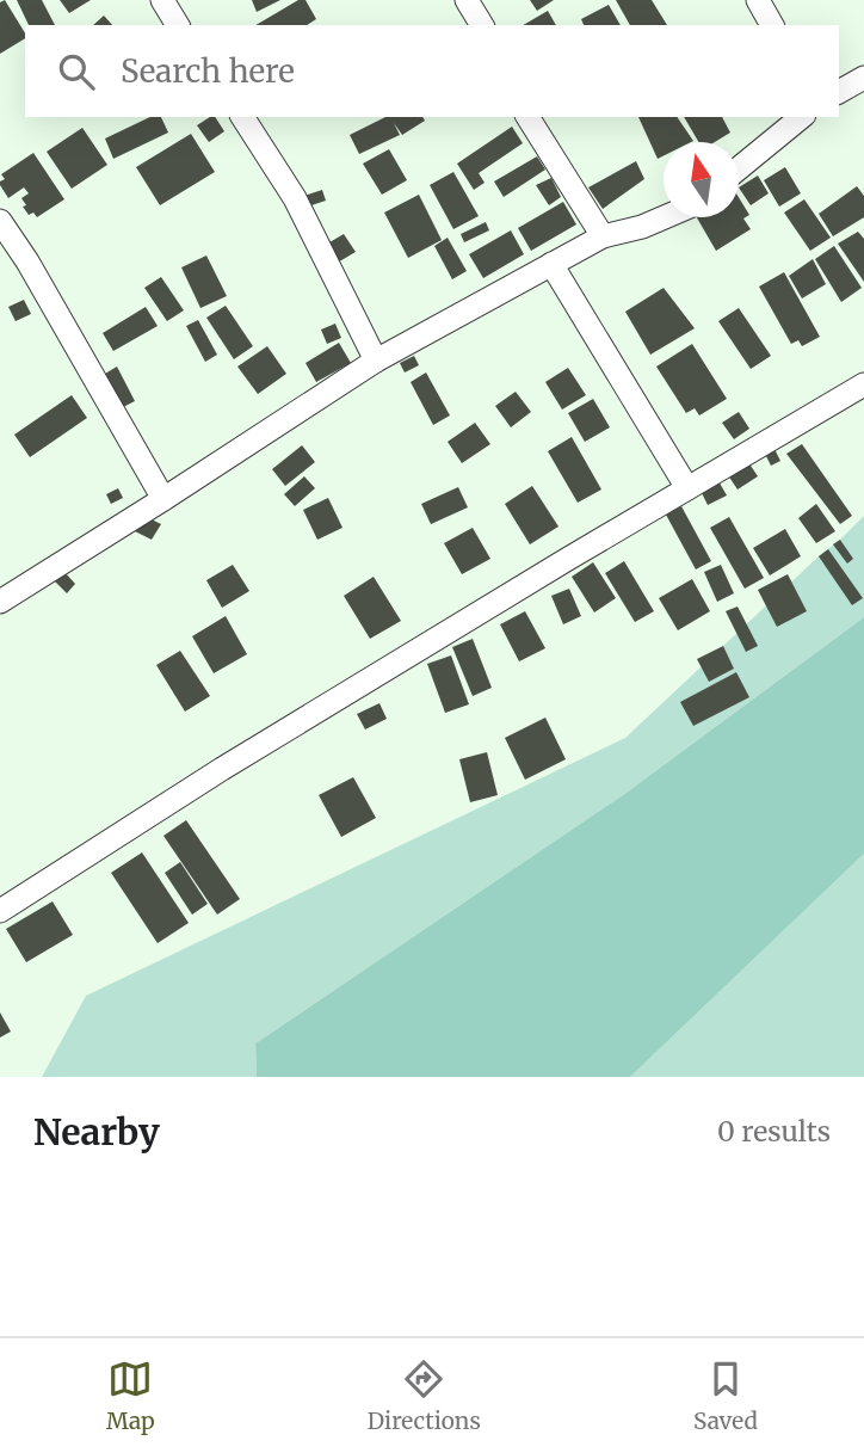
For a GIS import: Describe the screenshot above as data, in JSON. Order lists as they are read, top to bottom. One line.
{"north":"top","page":{"search":"Search here","heading":["Nearby","0 results"],"nav":["Map","Directions","Saved"]}}
